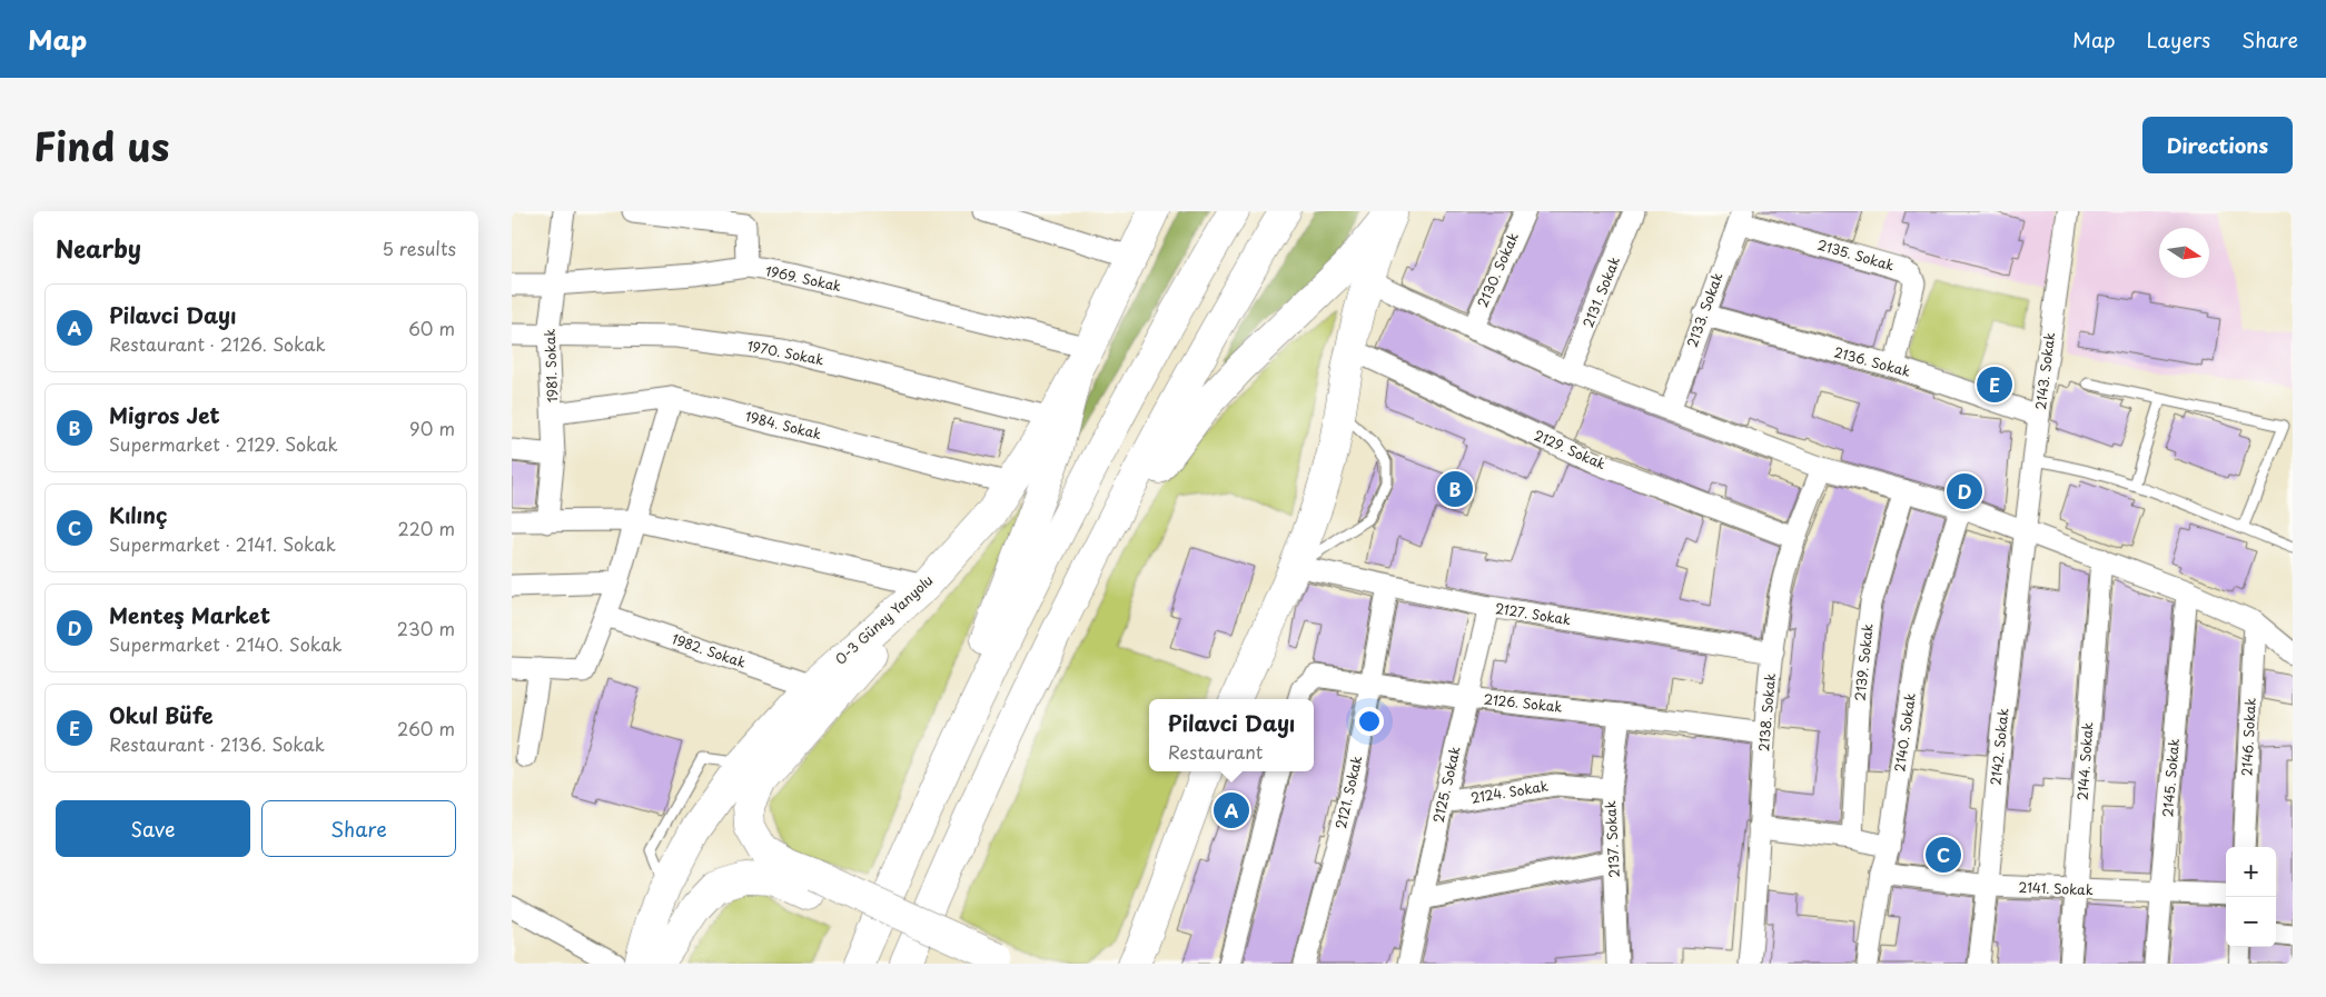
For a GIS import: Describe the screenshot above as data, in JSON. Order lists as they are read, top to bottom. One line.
{"streets":{"main road":["O-3 Güney Yanyolu"],"street":["2135. Sokak","2130. Sokak","1969. Sokak","2131. Sokak","2133. Sokak","1970. Sokak","2136. Sokak","1981. Sokak","2143. Sokak","1984. Sokak","2129. Sokak","2127. Sokak","1982. Sokak","2139. Sokak","2126. Sokak","2138. Sokak","2140. Sokak","2146. Sokak","2142. Sokak","2144. Sokak","2145. Sokak","2125. Sokak","2121. Sokak","2124. Sokak","2137. Sokak","2141. Sokak"]},"crossings":[["2135. Sokak","2133. Sokak"],["2135. Sokak","2136. Sokak"],["1969. Sokak","1981. Sokak"],["1969. Sokak","O-3 Güney Yanyolu"],["2133. Sokak","2136. Sokak"],["1970. Sokak","1981. Sokak"],["1970. Sokak","O-3 Güney Yanyolu"],["2136. Sokak","2143. Sokak"],["1981. Sokak","1984. Sokak"],["2143. Sokak","2142. Sokak"],["1984. Sokak","O-3 Güney Yanyolu"],["2129. Sokak","2138. Sokak"],["2127. Sokak","2138. Sokak"],["2127. Sokak","2125. Sokak"],["2127. Sokak","2121. Sokak"],["O-3 Güney Yanyolu","1982. Sokak"],["2126. Sokak","2138. Sokak"],["2126. Sokak","2125. Sokak"],["2126. Sokak","2121. Sokak"],["2126. Sokak","2137. Sokak"],["2140. Sokak","2141. Sokak"],["2142. Sokak","2141. Sokak"],["2144. Sokak","2141. Sokak"],["2145. Sokak","2141. Sokak"],["2125. Sokak","2124. Sokak"],["2124. Sokak","2137. Sokak"]],"north":"right","page":{"header":"Map","nav":["Map","Layers","Share"],"title":"Find us","buttons":["Directions",["Save","Share"]],"heading":["Nearby","5 results"],"list":[{"mark":"A","name":"Pilavci Dayı","note":"Restaurant · 2126. Sokak","value":"60 m"},{"mark":"B","name":"Migros Jet","note":"Supermarket · 2129. Sokak","value":"90 m"},{"mark":"C","name":"Kılınç","note":"Supermarket · 2141. Sokak","value":"220 m"},{"mark":"D","name":"Menteş Market","note":"Supermarket · 2140. Sokak","value":"230 m"},{"mark":"E","name":"Okul Büfe","note":"Restaurant · 2136. Sokak","value":"260 m"}],"pins":["E","B","D","A","C"],"popup":["Pilavci Dayı","Restaurant"],"map_buttons":["+","−"]}}
